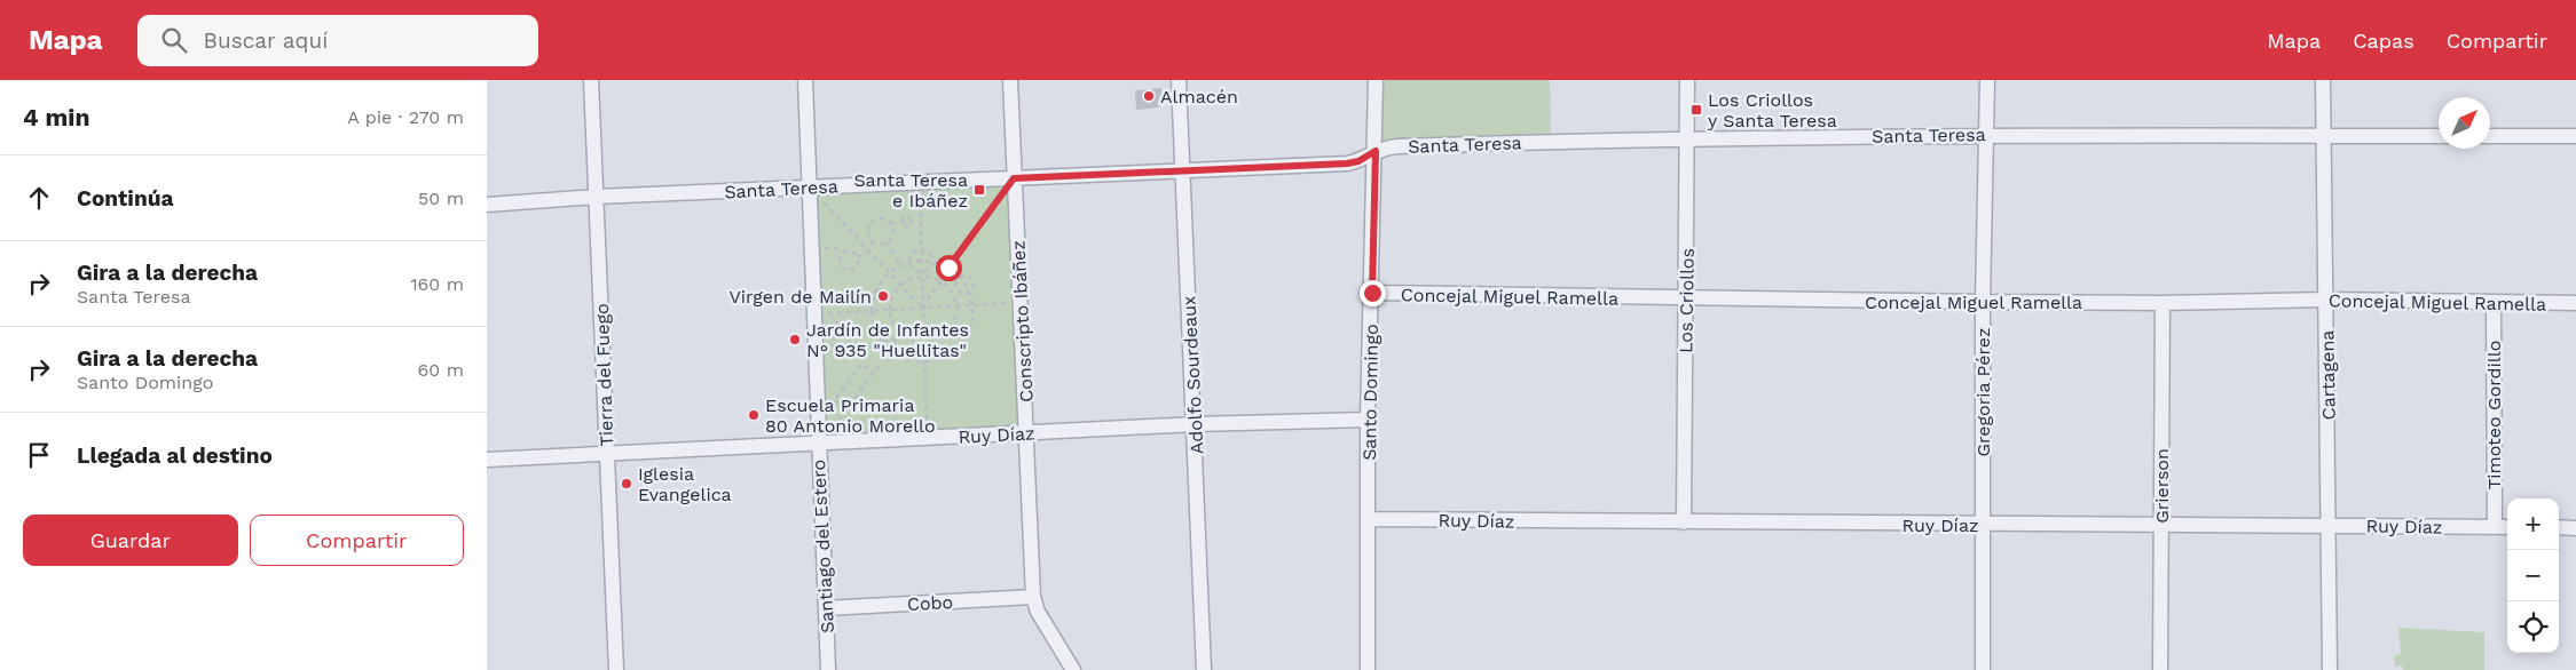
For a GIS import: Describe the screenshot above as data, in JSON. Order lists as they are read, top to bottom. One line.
{"streets":{"street":["Santa Teresa","Concejal Miguel Ramella","Los Criollos","Conscripto Ibáñez","Tierra del Fuego","Adolfo Sourdeaux","Cartagena","Santo Domingo","Gregoria Pérez","Timoteo Gordillo","Ruy Díaz","Grierson","Santiago del Estero","Cobo"]},"crossings":[["Santa Teresa","Los Criollos"],["Santa Teresa","Conscripto Ibáñez"],["Santa Teresa","Tierra del Fuego"],["Santa Teresa","Adolfo Sourdeaux"],["Santa Teresa","Cartagena"],["Santa Teresa","Santo Domingo"],["Santa Teresa","Gregoria Pérez"],["Santa Teresa","Santiago del Estero"],["Concejal Miguel Ramella","Los Criollos"],["Concejal Miguel Ramella","Cartagena"],["Concejal Miguel Ramella","Santo Domingo"],["Concejal Miguel Ramella","Gregoria Pérez"],["Concejal Miguel Ramella","Timoteo Gordillo"],["Concejal Miguel Ramella","Grierson"],["Los Criollos","Ruy Díaz"],["Conscripto Ibáñez","Ruy Díaz"],["Conscripto Ibáñez","Cobo"],["Tierra del Fuego","Ruy Díaz"],["Adolfo Sourdeaux","Ruy Díaz"],["Cartagena","Ruy Díaz"],["Santo Domingo","Ruy Díaz"],["Gregoria Pérez","Ruy Díaz"],["Timoteo Gordillo","Ruy Díaz"],["Ruy Díaz","Grierson"],["Ruy Díaz","Santiago del Estero"],["Santiago del Estero","Cobo"]],"places":{"other":["Almacén","Virgen de Mailín","Jardín de Infantes N° 935 \"Huellitas\"","Escuela Primaria 80 Antonio Morello","Iglesia Evangelica"],"transit":["Los Criollos y Santa Teresa","Santa Teresa e Ibáñez"]},"north":"top right","page":{"header":"Mapa","search":"Buscar aquí","nav":["Mapa","Capas","Compartir"],"heading":["4 min","A pie · 270 m"],"list":[["Continúa","50 m"],["Gira a la derecha","Santa Teresa","160 m"],["Gira a la derecha","Santo Domingo","60 m"],"Llegada al destino"],"buttons":["Guardar","Compartir"],"map_buttons":["+","−"]}}
